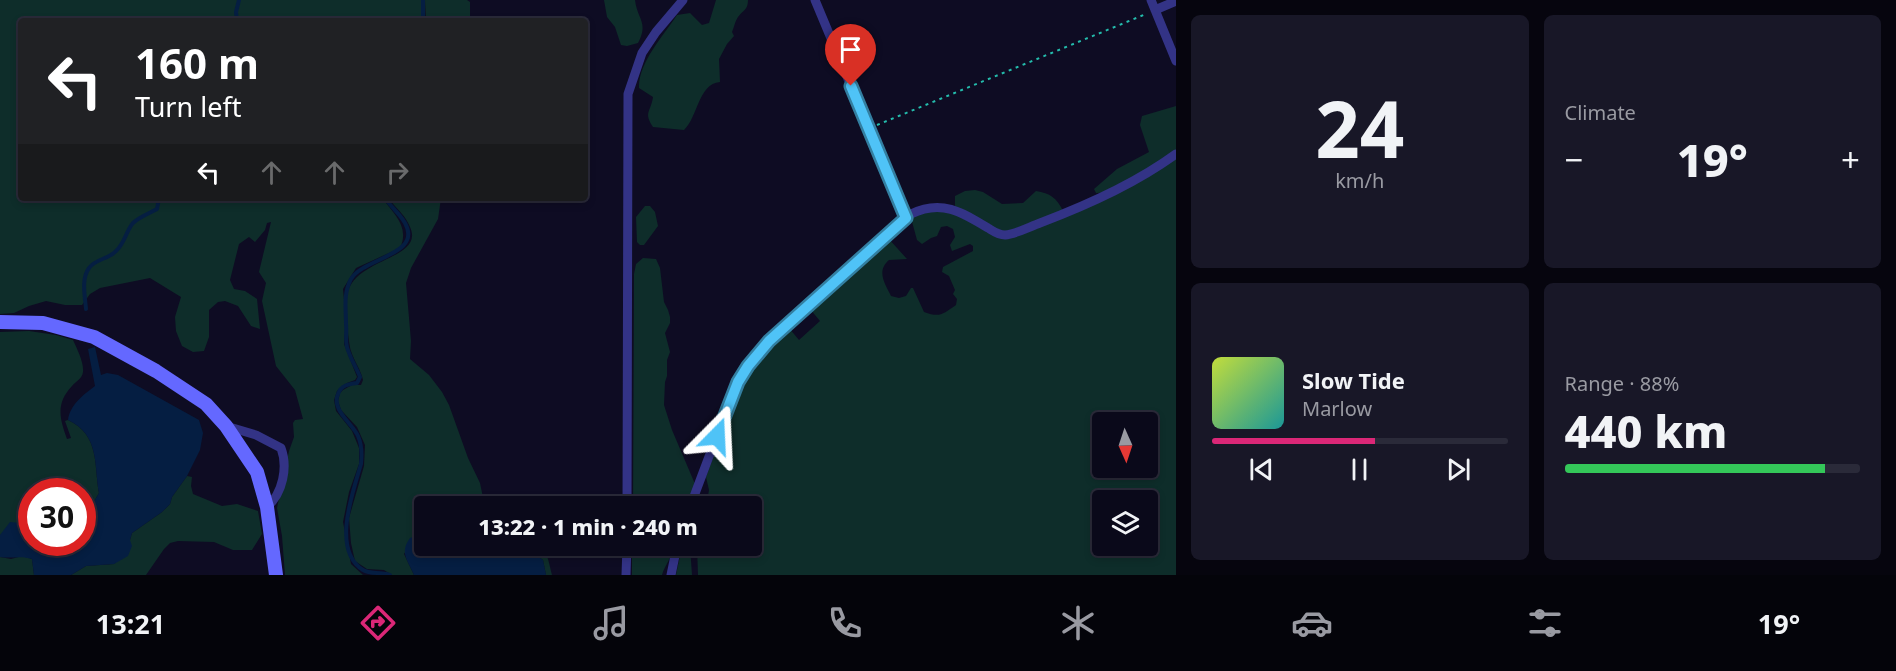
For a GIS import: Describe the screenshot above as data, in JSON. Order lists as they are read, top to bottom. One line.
{"north":"bottom","page":{"tile":[["24","km/h"],"Climate",["Range · 88%","440 km"]],"turn":["160 m","Turn left"],"heat":["−","19°","+"],"song":["Slow Tide","Marlow"],"limit":"30","trip":"13:22 · 1 min · 240 m","tabs":["13:21","19°"]}}
